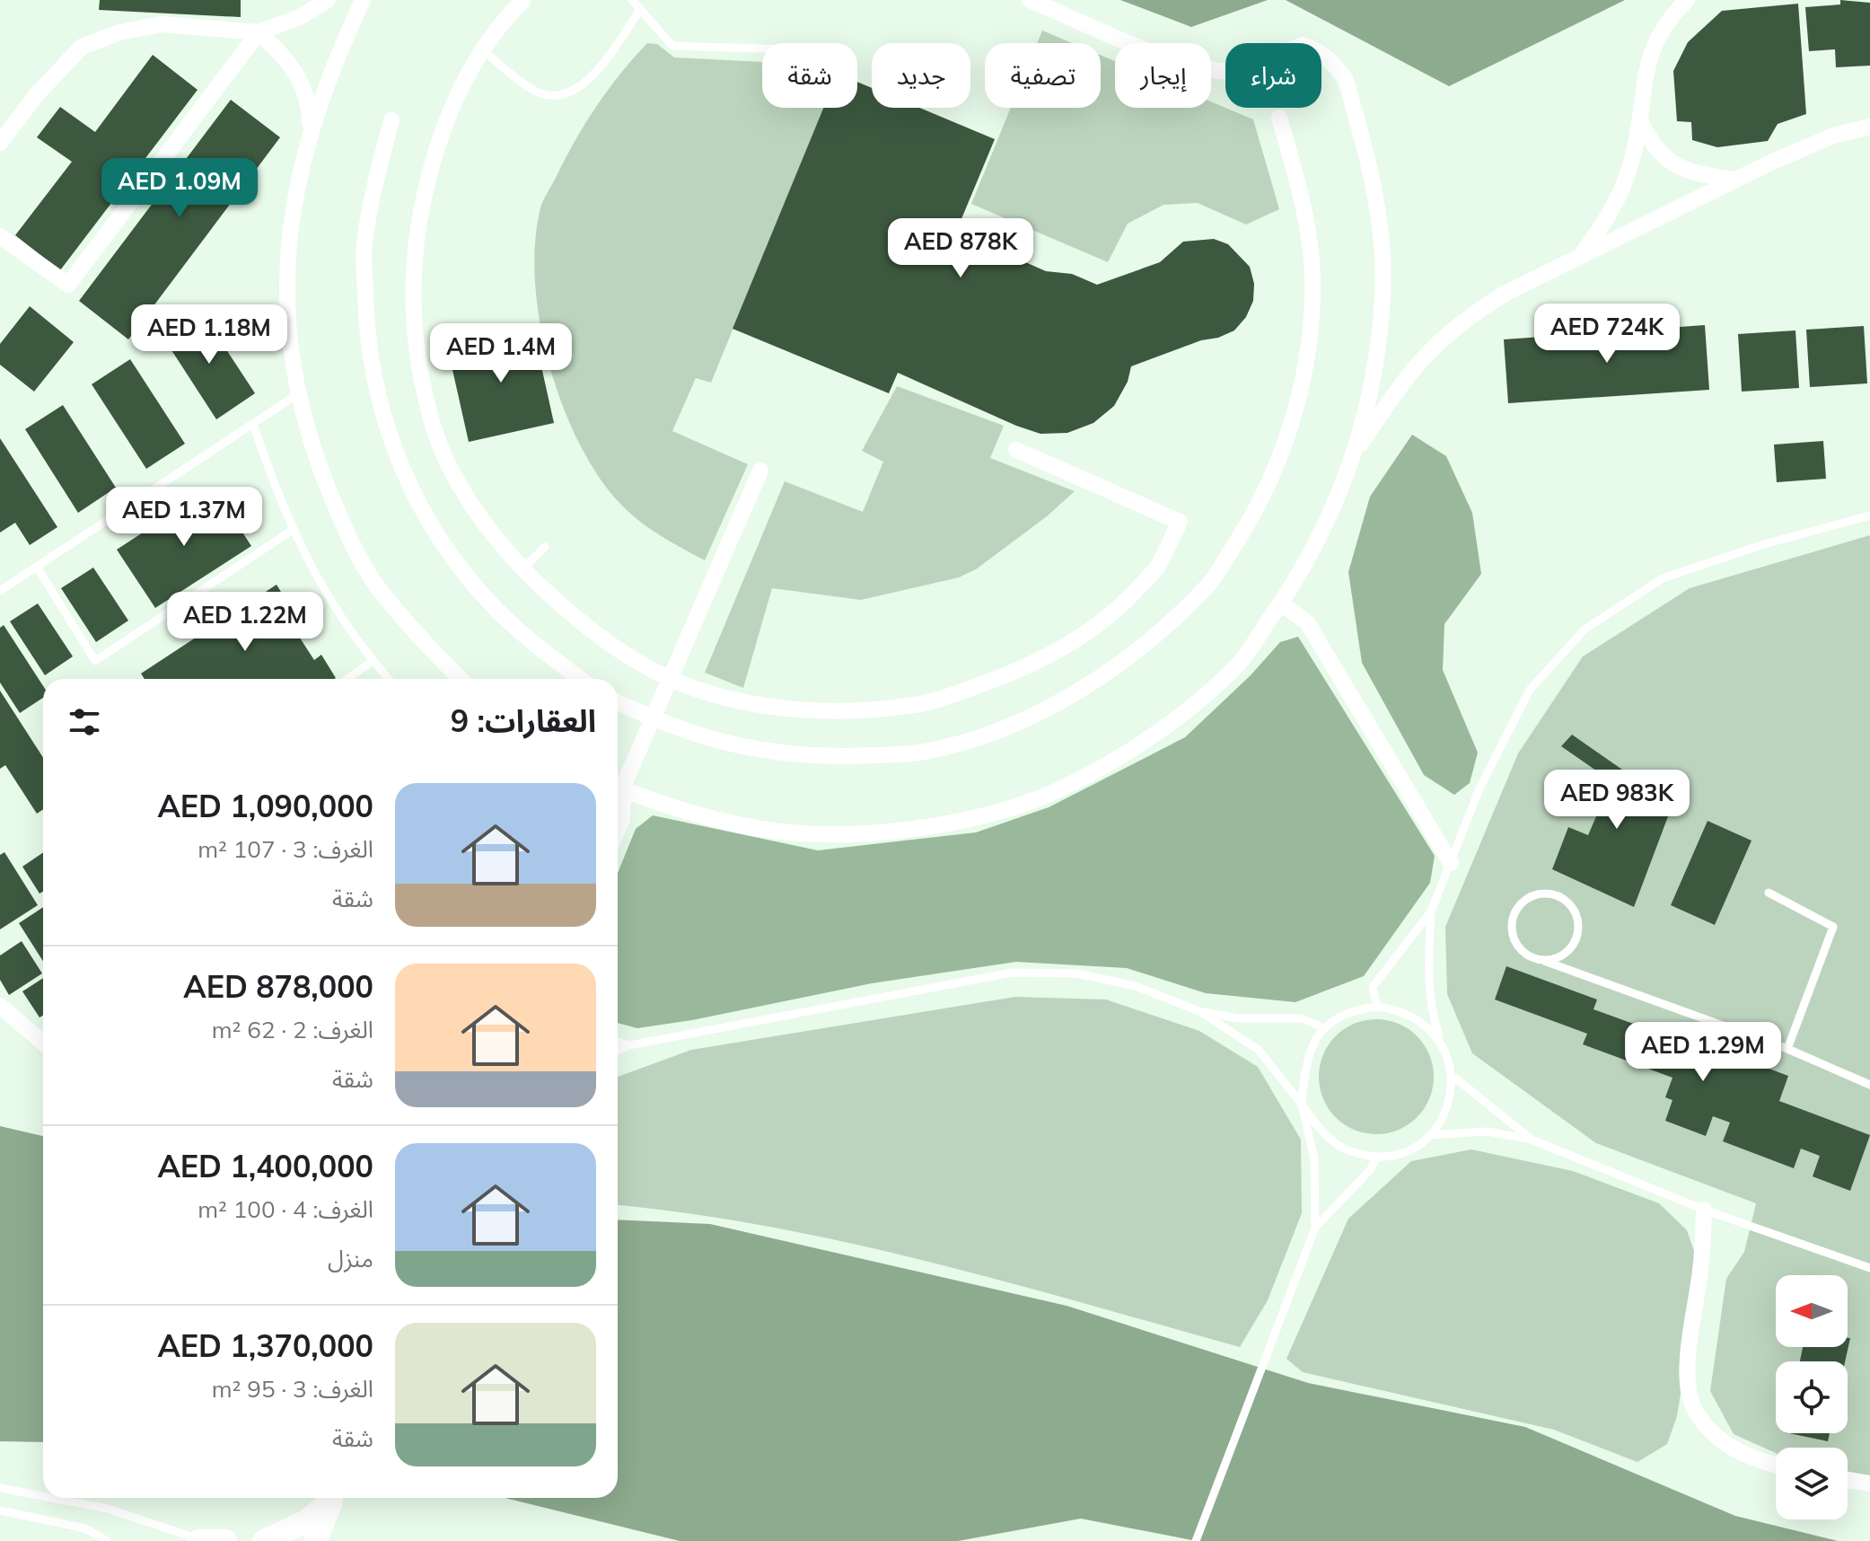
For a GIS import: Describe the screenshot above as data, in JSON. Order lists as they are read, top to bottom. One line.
{"north":"left","page":{"chip":["شراء","إيجار","تصفية","جديد","شقة"],"price":["AED 1.09M","AED 878K","AED 724K","AED 1.18M","AED 1.4M","AED 1.37M","AED 1.22M","AED 983K","AED 1.29M"],"heading":"العقارات: 9","list":[{"name":"AED 1,090,000","note":"الغرف: 3 · 107 m² · شقة"},{"name":"AED 878,000","note":"الغرف: 2 · 62 m² · شقة"},{"name":"AED 1,400,000","note":"الغرف: 4 · 100 m² · منزل"},{"name":"AED 1,370,000","note":"الغرف: 3 · 95 m² · شقة"}]}}
